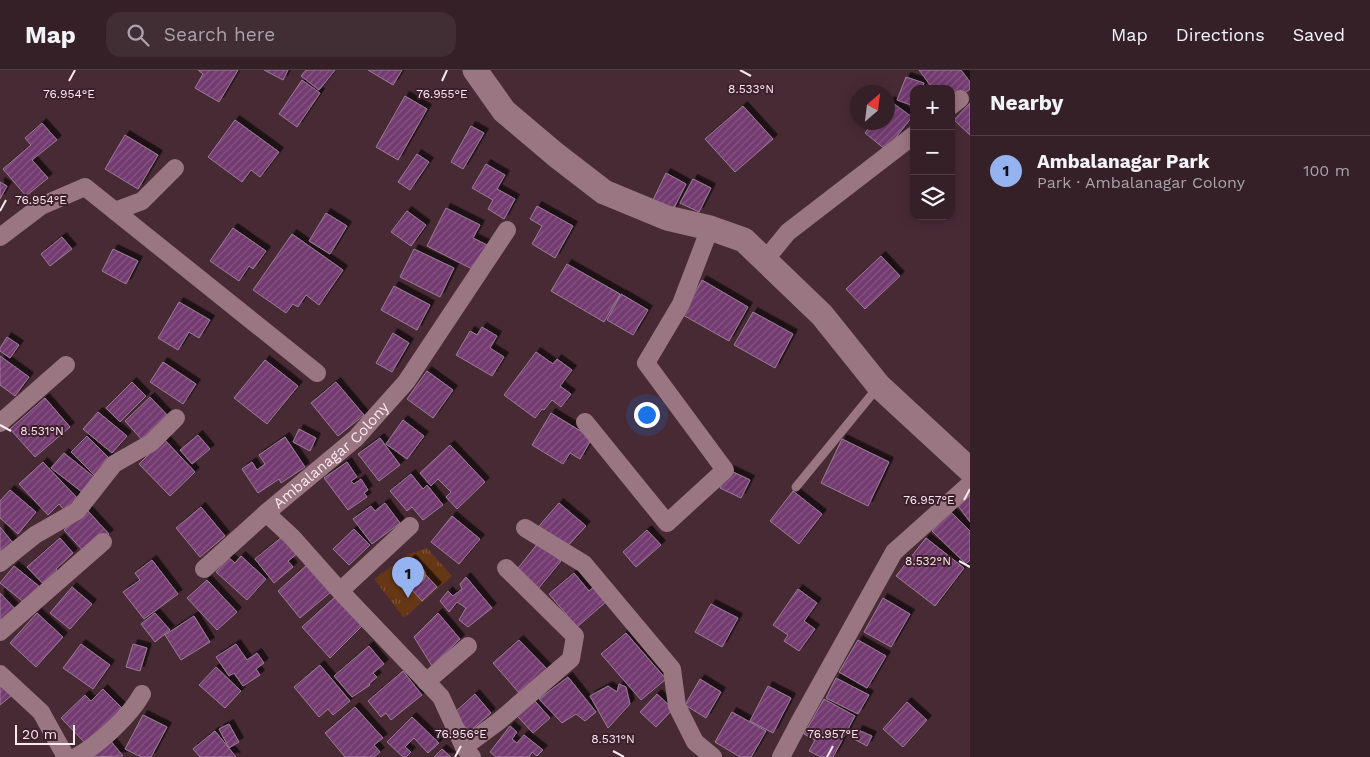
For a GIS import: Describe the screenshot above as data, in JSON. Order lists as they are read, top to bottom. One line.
{"streets":{"street":["Ambalanagar Colony"]},"scale_bar":"20 m","north":"top right","page":{"header":"Map","search":"Search here","nav":["Map","Directions","Saved"],"heading":"Nearby","map_buttons":["+","−"],"list":[{"mark":"1","name":"Ambalanagar Park","note":"Park · Ambalanagar Colony","value":"100 m"}],"pins":"1","scale":"20 m"},"coordinates":["8.533°N","76.954°E","76.955°E","8.531°N","76.957°E","8.532°N","76.956°E"]}
